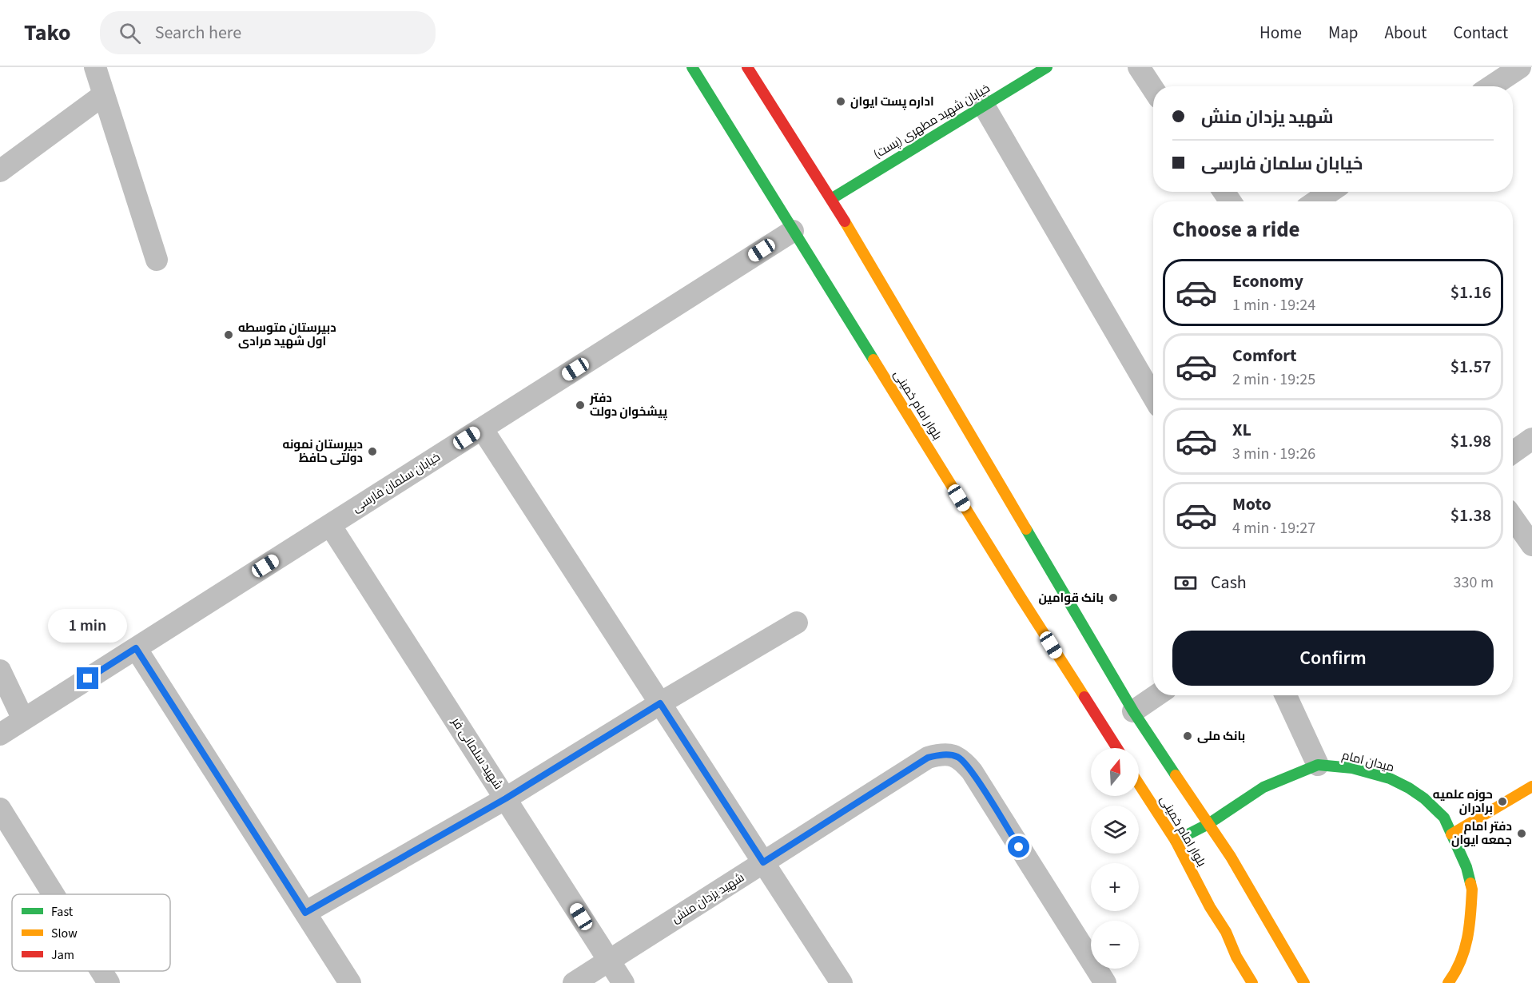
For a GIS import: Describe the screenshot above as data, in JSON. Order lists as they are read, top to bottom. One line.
{"streets":{"main road":["خیابان شهید مطهری (پست)","بلوار امام خمینی","میدان امام"],"street":["خیابان سلمان فارسی","شهید سلمانی فر","شهید یزدان منش"]},"crossings":[["بلوار امام خمینی","خیابان سلمان فارسی"],["بلوار امام خمینی","میدان امام"],["خیابان سلمان فارسی","شهید سلمانی فر"],["شهید سلمانی فر","شهید یزدان منش"]],"places":["اداره پست ایوان","دبیرستان متوسطه اول شهید مرادی","دفتر پیشخوان دولت","دبیرستان نمونه دولتی حافظ","بانک قوامین","بانک ملی","حوزه علمیه برادران","دفتر امام جمعه ایوان"],"legend":["Fast","Slow","Jam"],"north":"top","page":{"header":"Tako","search":"Search here","nav":["Home","Map","About","Contact"],"banner":["شهید یزدان منش","خیابان سلمان فارسی"],"heading":"Choose a ride","list":[{"name":"Economy","note":"1 min · 19:24","value":"$1.16"},{"name":"Comfort","note":"2 min · 19:25","value":"$1.57"},{"name":"XL","note":"3 min · 19:26","value":"$1.98"},{"name":"Moto","note":"4 min · 19:27","value":"$1.38"}],"pay":["Cash","330 m"],"bubble":"1 min","buttons":"Confirm","map_buttons":["+","−"]}}
